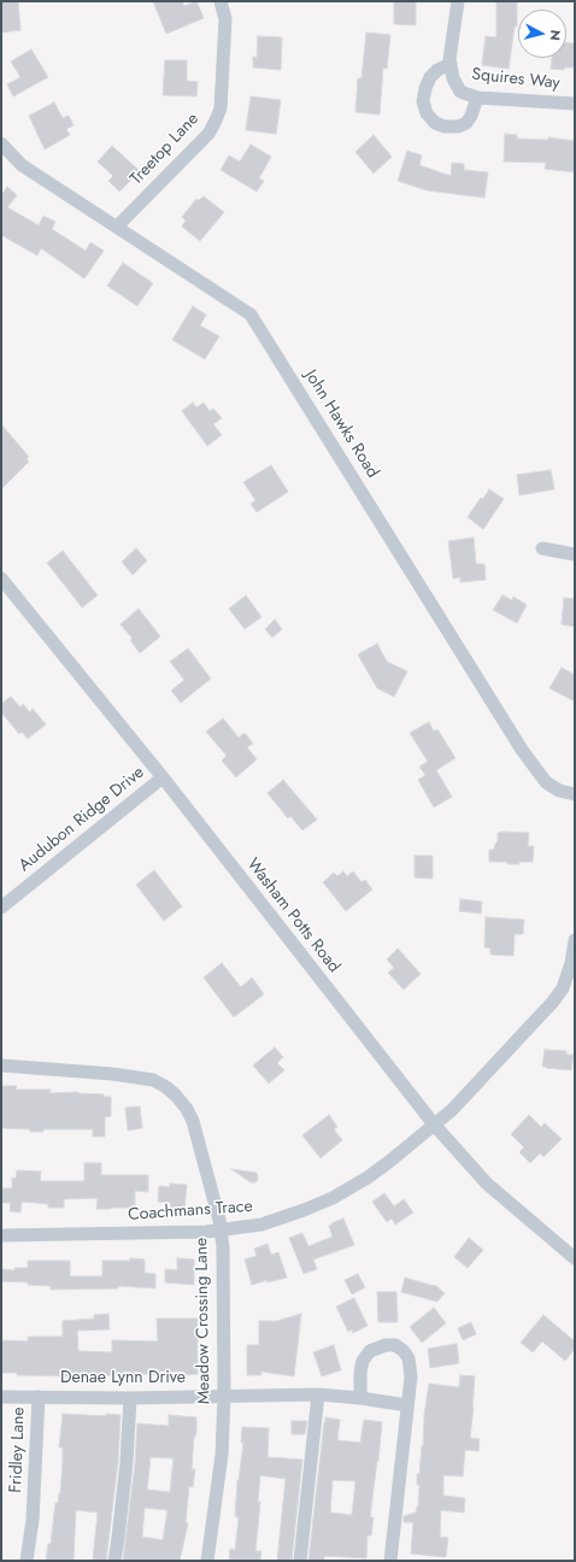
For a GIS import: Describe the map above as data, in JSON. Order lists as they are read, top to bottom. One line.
{"streets":{"street":["Squires Way","Treetop Lane","John Hawks Road","Audubon Ridge Drive","Washam Potts Road","Coachmans Trace","Meadow Crossing Lane","Denae Lynn Drive","Fridley Lane"]},"crossings":[["Treetop Lane","John Hawks Road"],["Audubon Ridge Drive","Washam Potts Road"],["Washam Potts Road","Coachmans Trace"],["Coachmans Trace","Meadow Crossing Lane"],["Meadow Crossing Lane","Denae Lynn Drive"],["Denae Lynn Drive","Fridley Lane"]],"north":"right"}
